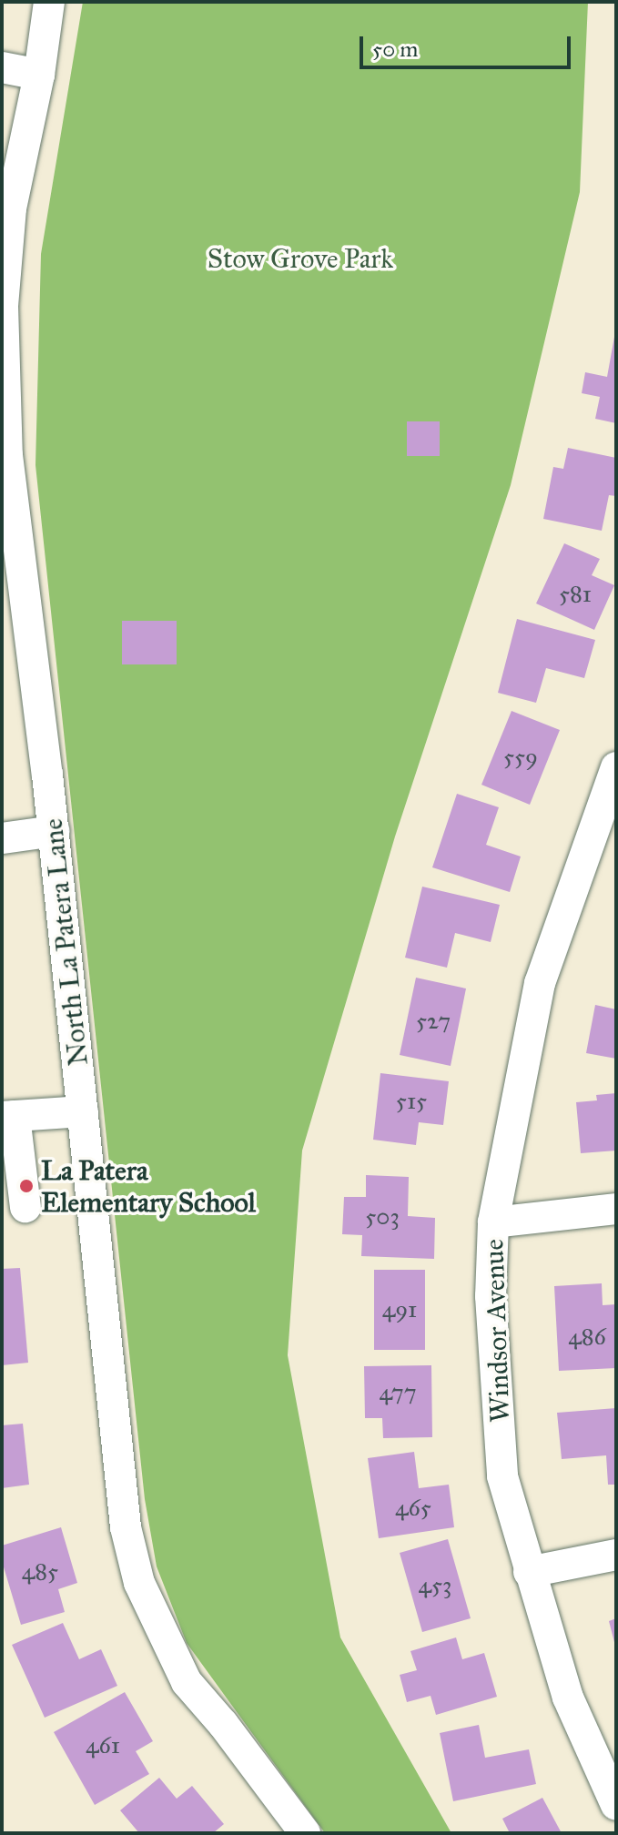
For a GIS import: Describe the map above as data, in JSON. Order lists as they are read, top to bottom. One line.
{"streets":{"street":["North La Patera Lane","Windsor Avenue"]},"parks":["Stow Grove Park"],"places":["La Patera Elementary School"],"house_numbers":["581","559","527","515","503","491","486","477","465","485","453","461"],"scale_bar":"50 m"}
